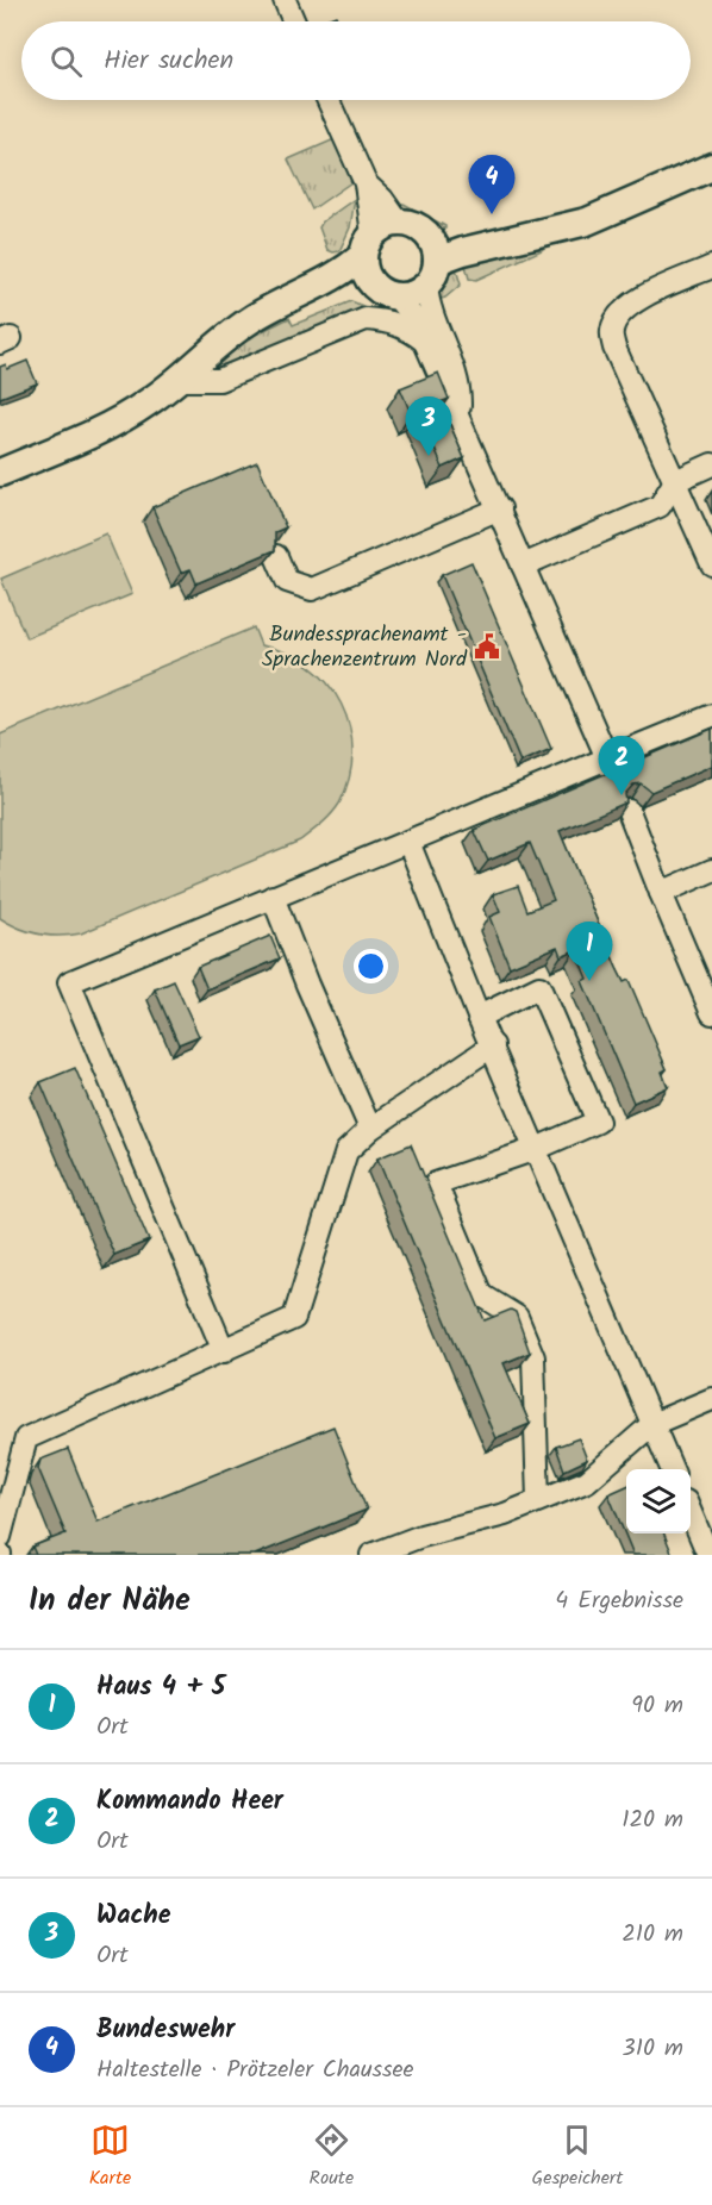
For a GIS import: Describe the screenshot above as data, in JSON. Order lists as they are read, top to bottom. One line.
{"places":{"public building":["Bundessprachenamt - Sprachenzentrum Nord"]},"page":{"search":"Hier suchen","pins":["4","3","2","1"],"heading":["In der Nähe","4 Ergebnisse"],"list":[{"mark":"1","name":"Haus 4 + 5","note":"Ort","value":"90 m"},{"mark":"2","name":"Kommando Heer","note":"Ort","value":"120 m"},{"mark":"3","name":"Wache","note":"Ort","value":"210 m"},{"mark":"4","name":"Bundeswehr","note":"Haltestelle · Prötzeler Chaussee","value":"310 m"}],"nav":["Karte","Route","Gespeichert"]}}
